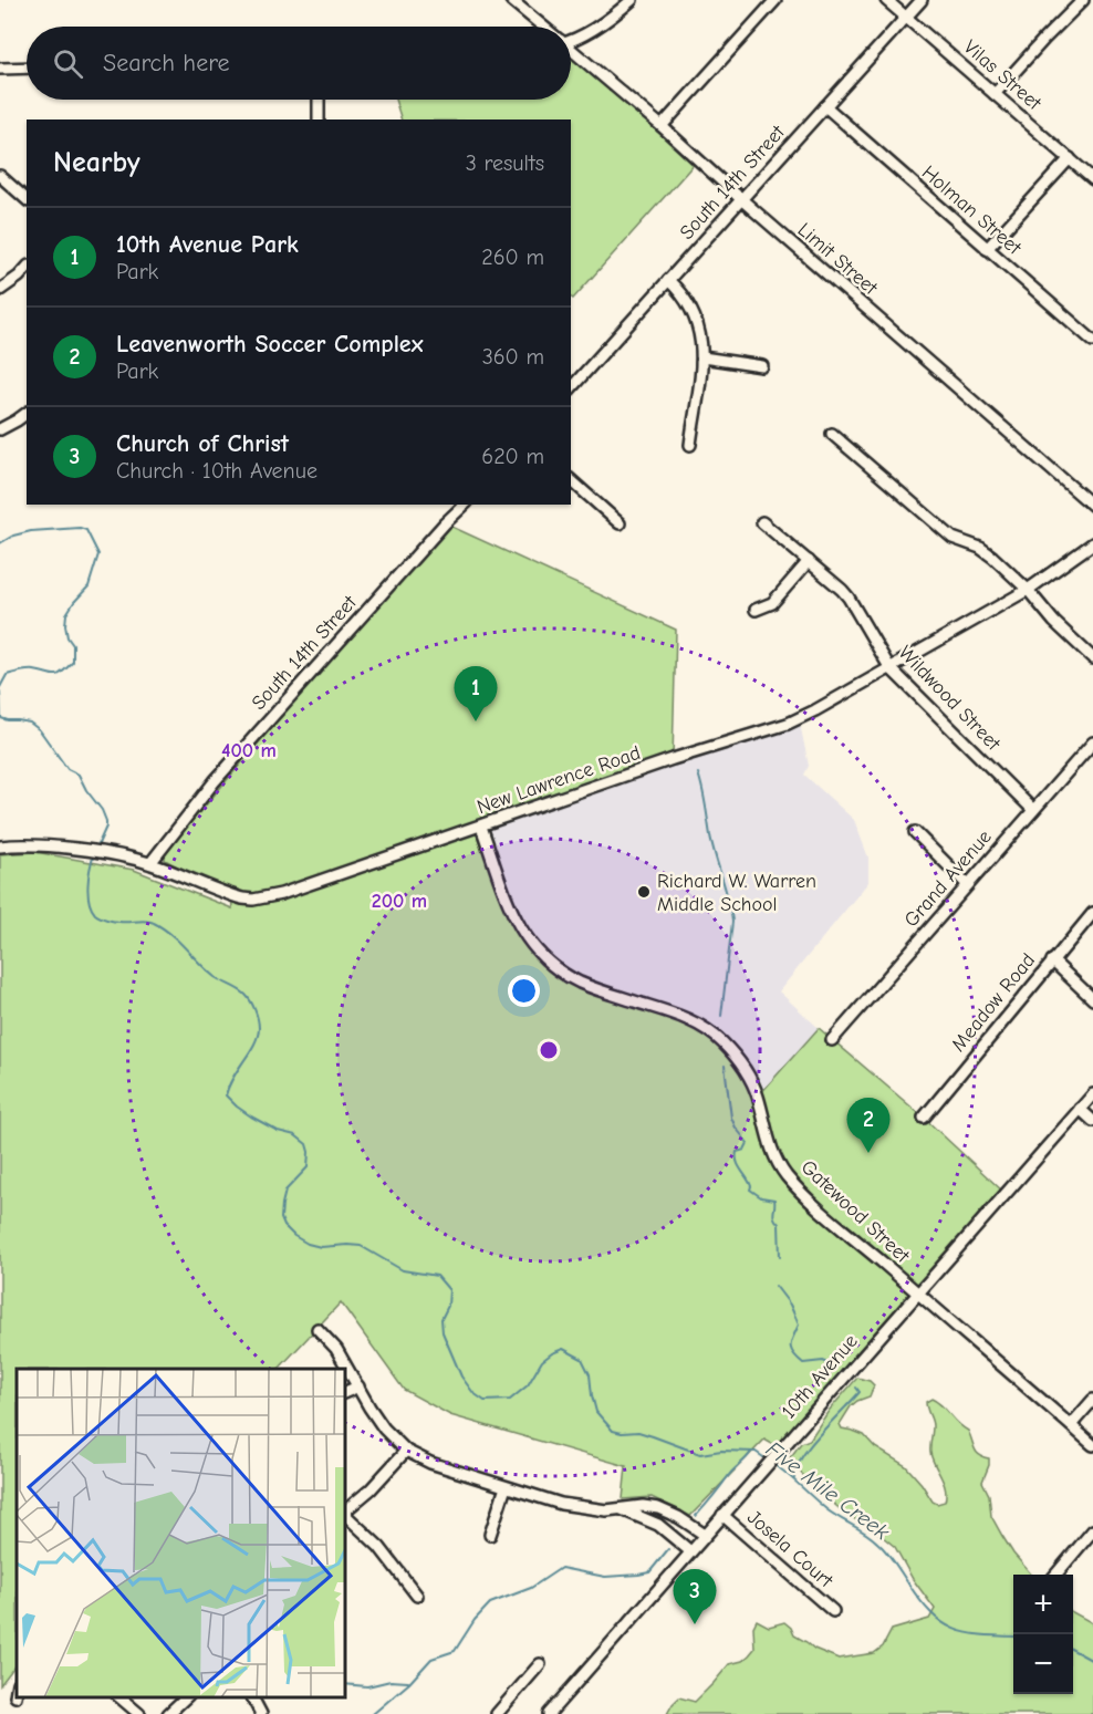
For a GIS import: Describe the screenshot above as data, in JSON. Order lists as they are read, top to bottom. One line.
{"streets":{"street":["Vilas Street","South 14th Street","Holman Street","Limit Street","Wildwood Street","New Lawrence Road","Grand Avenue","Meadow Road","Gatewood Street","10th Avenue","Josela Court"]},"crossings":[["Vilas Street","South 14th Street"],["South 14th Street","Holman Street"],["South 14th Street","Limit Street"],["South 14th Street","New Lawrence Road"],["Wildwood Street","New Lawrence Road"],["Wildwood Street","Grand Avenue"],["New Lawrence Road","Gatewood Street"],["Gatewood Street","10th Avenue"],["10th Avenue","Josela Court"]],"water":["Five Mile Creek"],"places":["Richard W. Warren Middle School"],"page":{"search":"Search here","heading":["Nearby","3 results"],"list":[{"mark":"1","name":"10th Avenue Park","note":"Park","value":"260 m"},{"mark":"2","name":"Leavenworth Soccer Complex","note":"Park","value":"360 m"},{"mark":"3","name":"Church of Christ","note":"Church · 10th Avenue","value":"620 m"}],"pins":["1","2","3"],"map_buttons":["+","−"]},"rings":["400 m","200 m"]}
